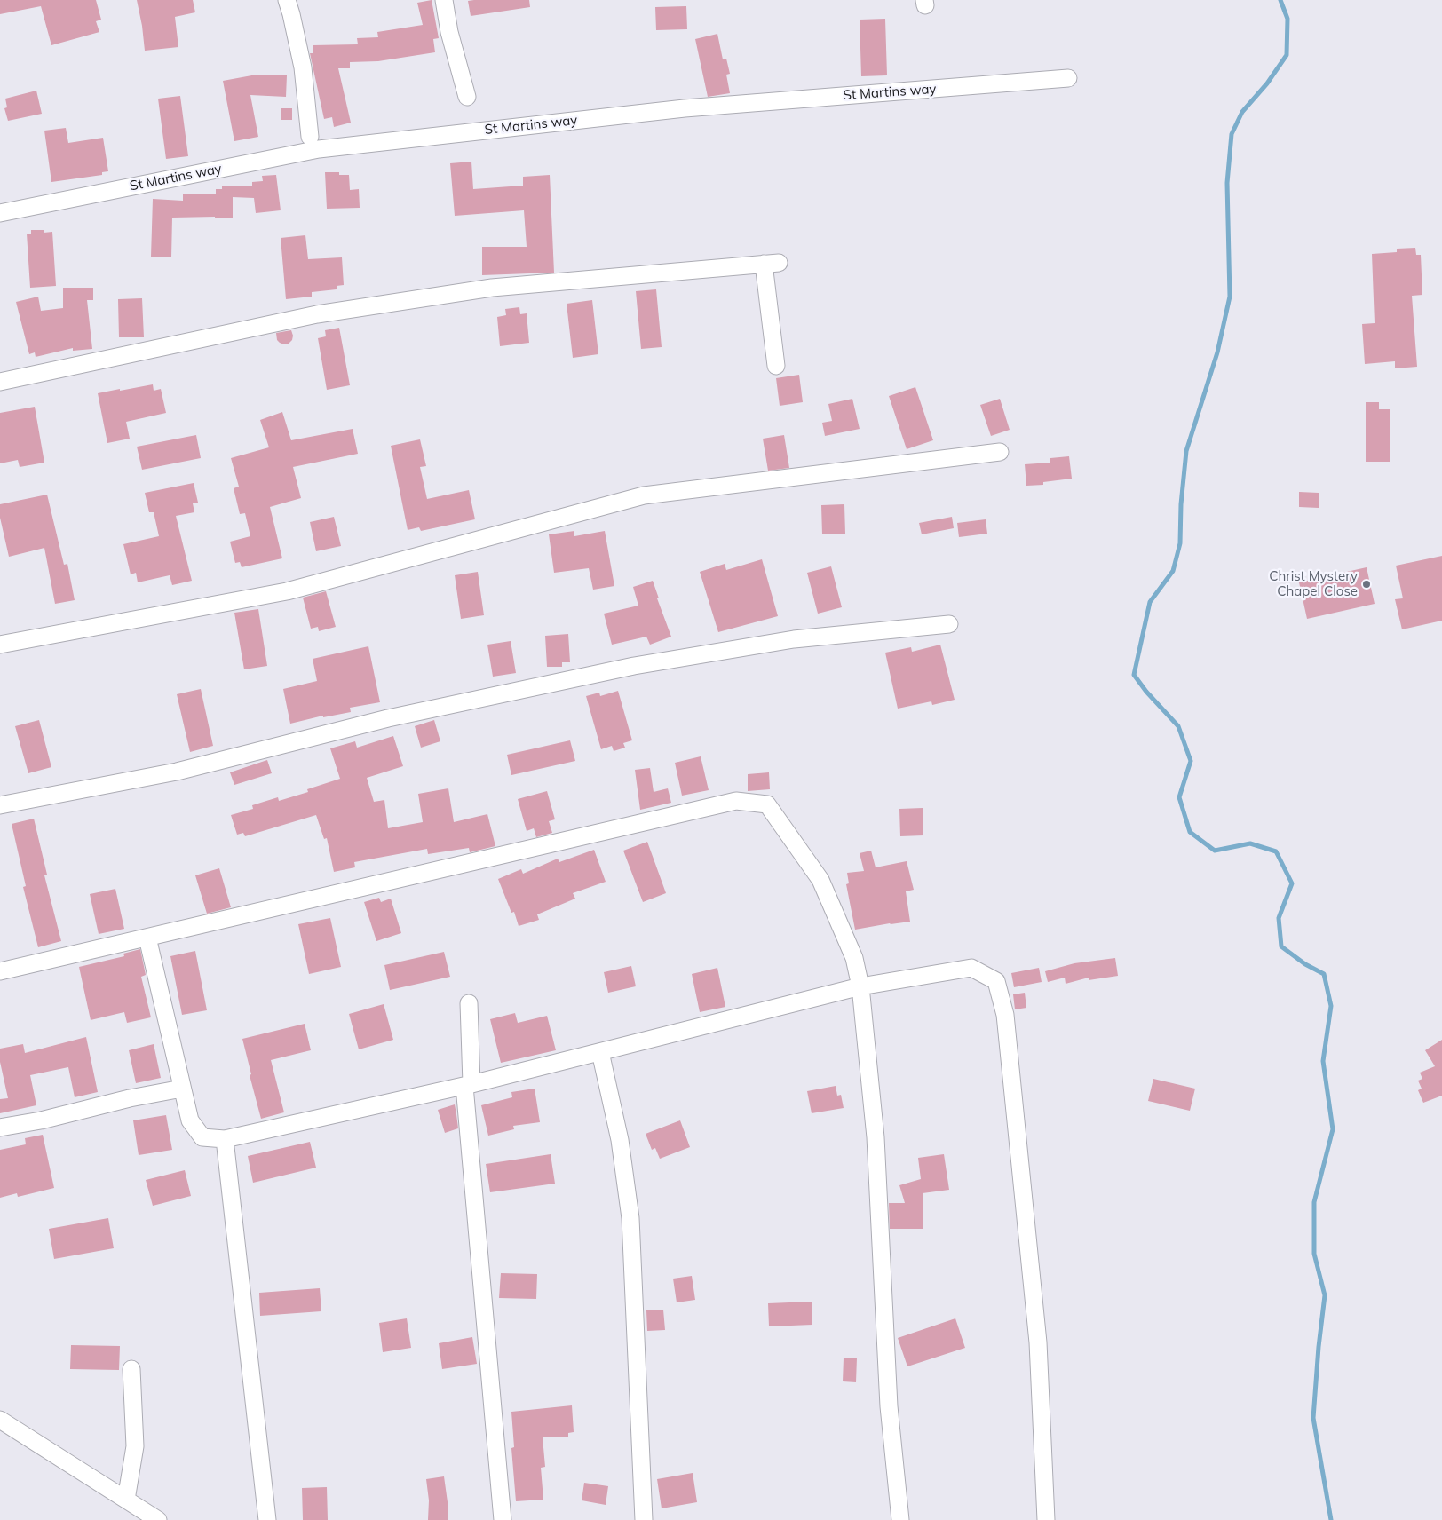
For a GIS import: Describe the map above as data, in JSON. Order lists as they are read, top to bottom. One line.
{"streets":{"street":["St Martins way"]},"places":["Christ Mystery Chapel Close"]}
